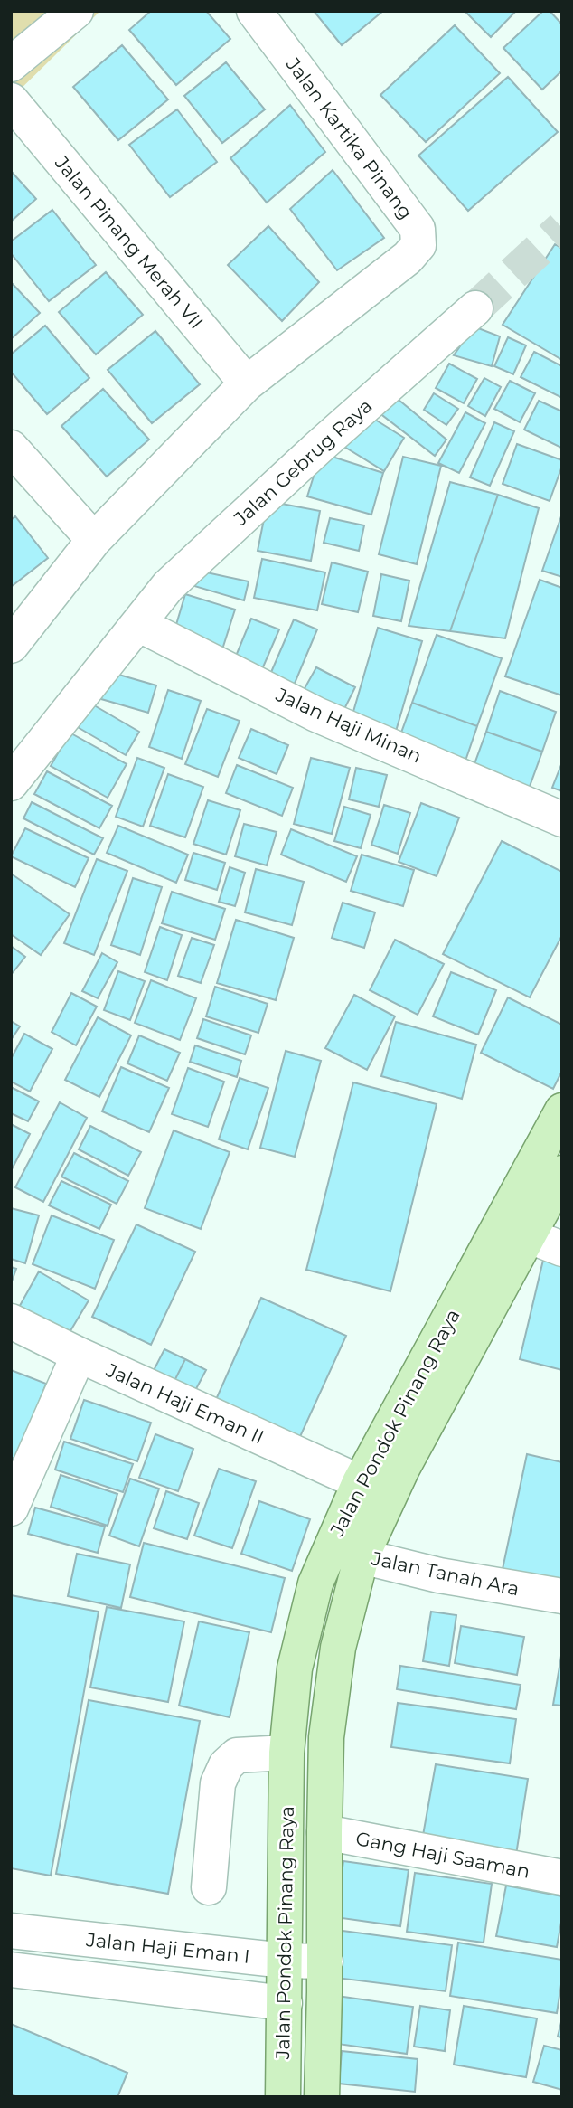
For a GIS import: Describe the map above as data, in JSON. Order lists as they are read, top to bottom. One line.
{"streets":{"main road":["Jalan Pondok Pinang Raya"],"street":["Jalan Kartika Pinang","Jalan Pinang Merah VII","Jalan Gebrug Raya","Jalan Haji Minan","Jalan Haji Eman II","Jalan Tanah Ara","Gang Haji Saaman","Jalan Haji Eman I"]},"crossings":[["Jalan Kartika Pinang","Jalan Pinang Merah VII"],["Jalan Gebrug Raya","Jalan Haji Minan"],["Jalan Haji Eman II","Jalan Pondok Pinang Raya"],["Jalan Pondok Pinang Raya","Jalan Tanah Ara"],["Jalan Pondok Pinang Raya","Gang Haji Saaman"],["Jalan Pondok Pinang Raya","Jalan Haji Eman I"]]}
